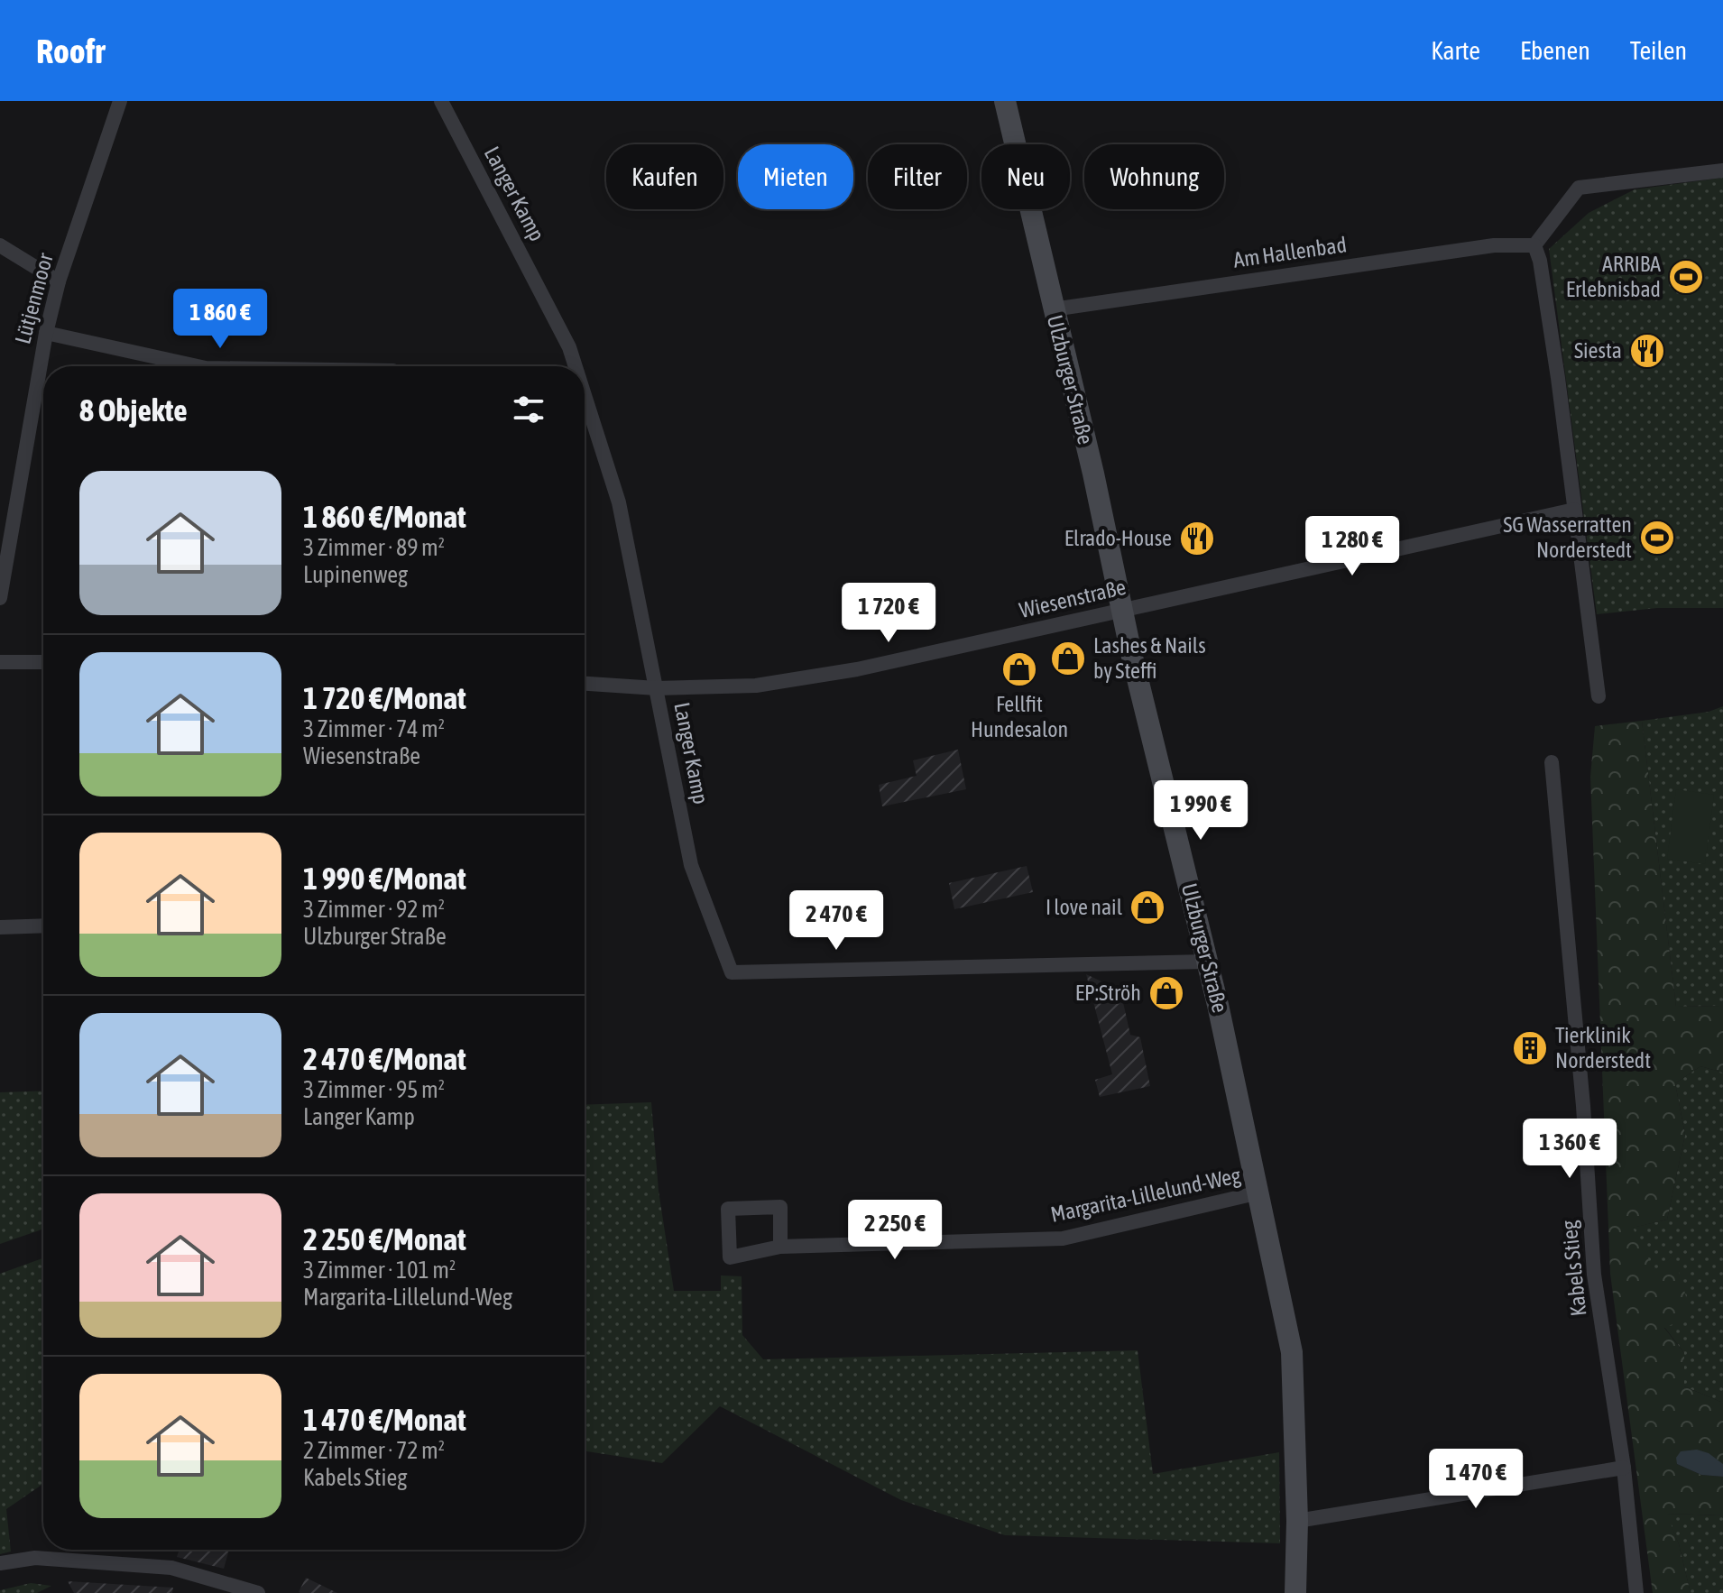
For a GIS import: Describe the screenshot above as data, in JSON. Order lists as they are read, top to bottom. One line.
{"streets":{"main road":["Ulzburger Straße"],"street":["Langer Kamp","Am Hallenbad","Lütjenmoor","Wiesenstraße","Margarita-Lillelund-Weg","Kabels Stieg"]},"crossings":[["Langer Kamp","Ulzburger Straße"],["Langer Kamp","Wiesenstraße"],["Am Hallenbad","Ulzburger Straße"],["Ulzburger Straße","Wiesenstraße"],["Ulzburger Straße","Margarita-Lillelund-Weg"]],"places":{"sports":["ARRIBA Erlebnisbad","SG Wasserratten Norderstedt"],"restaurant":["Siesta","Elrado-House"],"shop":["Lashes & Nails by Steffi","Fellfit Hundesalon","I love nail","EP:Ströh"],"building":["Tierklinik Norderstedt"]},"page":{"header":"Roofr","nav":["Karte","Ebenen","Teilen"],"chip":["Kaufen","Mieten","Filter","Neu","Wohnung"],"price":["1 860 €","1 280 €","1 720 €","1 990 €","2 470 €","1 360 €","2 250 €","1 470 €"],"heading":"8 Objekte","list":[{"name":"1 860 €/Monat","note":"3 Zimmer · 89 m² · Lupinenweg"},{"name":"1 720 €/Monat","note":"3 Zimmer · 74 m² · Wiesenstraße"},{"name":"1 990 €/Monat","note":"3 Zimmer · 92 m² · Ulzburger Straße"},{"name":"2 470 €/Monat","note":"3 Zimmer · 95 m² · Langer Kamp"},{"name":"2 250 €/Monat","note":"3 Zimmer · 101 m² · Margarita-Lillelund-Weg"},{"name":"1 470 €/Monat","note":"2 Zimmer · 72 m² · Kabels Stieg"}]}}
